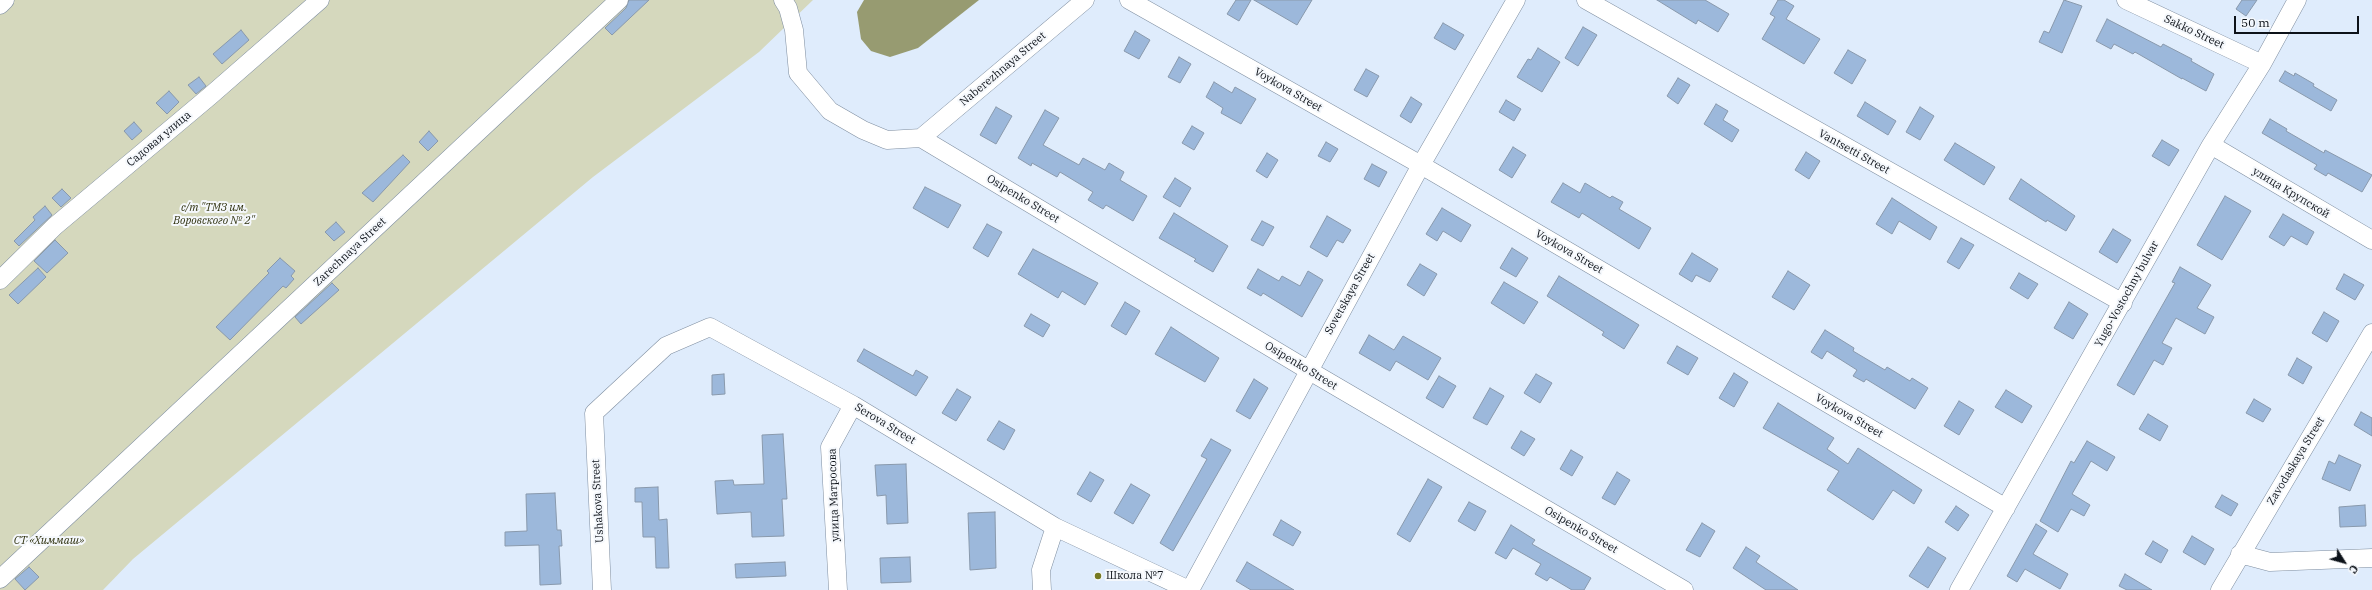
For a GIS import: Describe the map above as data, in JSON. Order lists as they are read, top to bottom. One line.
{"streets":{"street":["Sakko Street","Naberezhnaya Street","Voykova Street","Садовая улица","Vantsetti Street","улица Крупской","Osipenko Street","Zarechnaya Street","Sovetskaya Street","Yugo-Vostochny bulvar","Serova Street","Zavodaskaya Street","улица Матросова","Ushakova Street"]},"crossings":[["Sakko Street","Yugo-Vostochny bulvar"],["Naberezhnaya Street","Osipenko Street"],["Voykova Street","Sovetskaya Street"],["Voykova Street","Yugo-Vostochny bulvar"],["Vantsetti Street","Yugo-Vostochny bulvar"],["улица Крупской","Yugo-Vostochny bulvar"],["Osipenko Street","Sovetskaya Street"],["Sovetskaya Street","Serova Street"],["Serova Street","улица Матросова"],["Serova Street","Ushakova Street"]],"parks":["с/т \"ТМЗ им. Воровского № 2\"","СТ «Химмаш»"],"places":["Школа №7"],"scale_bar":"50 m","north":"bottom right"}
